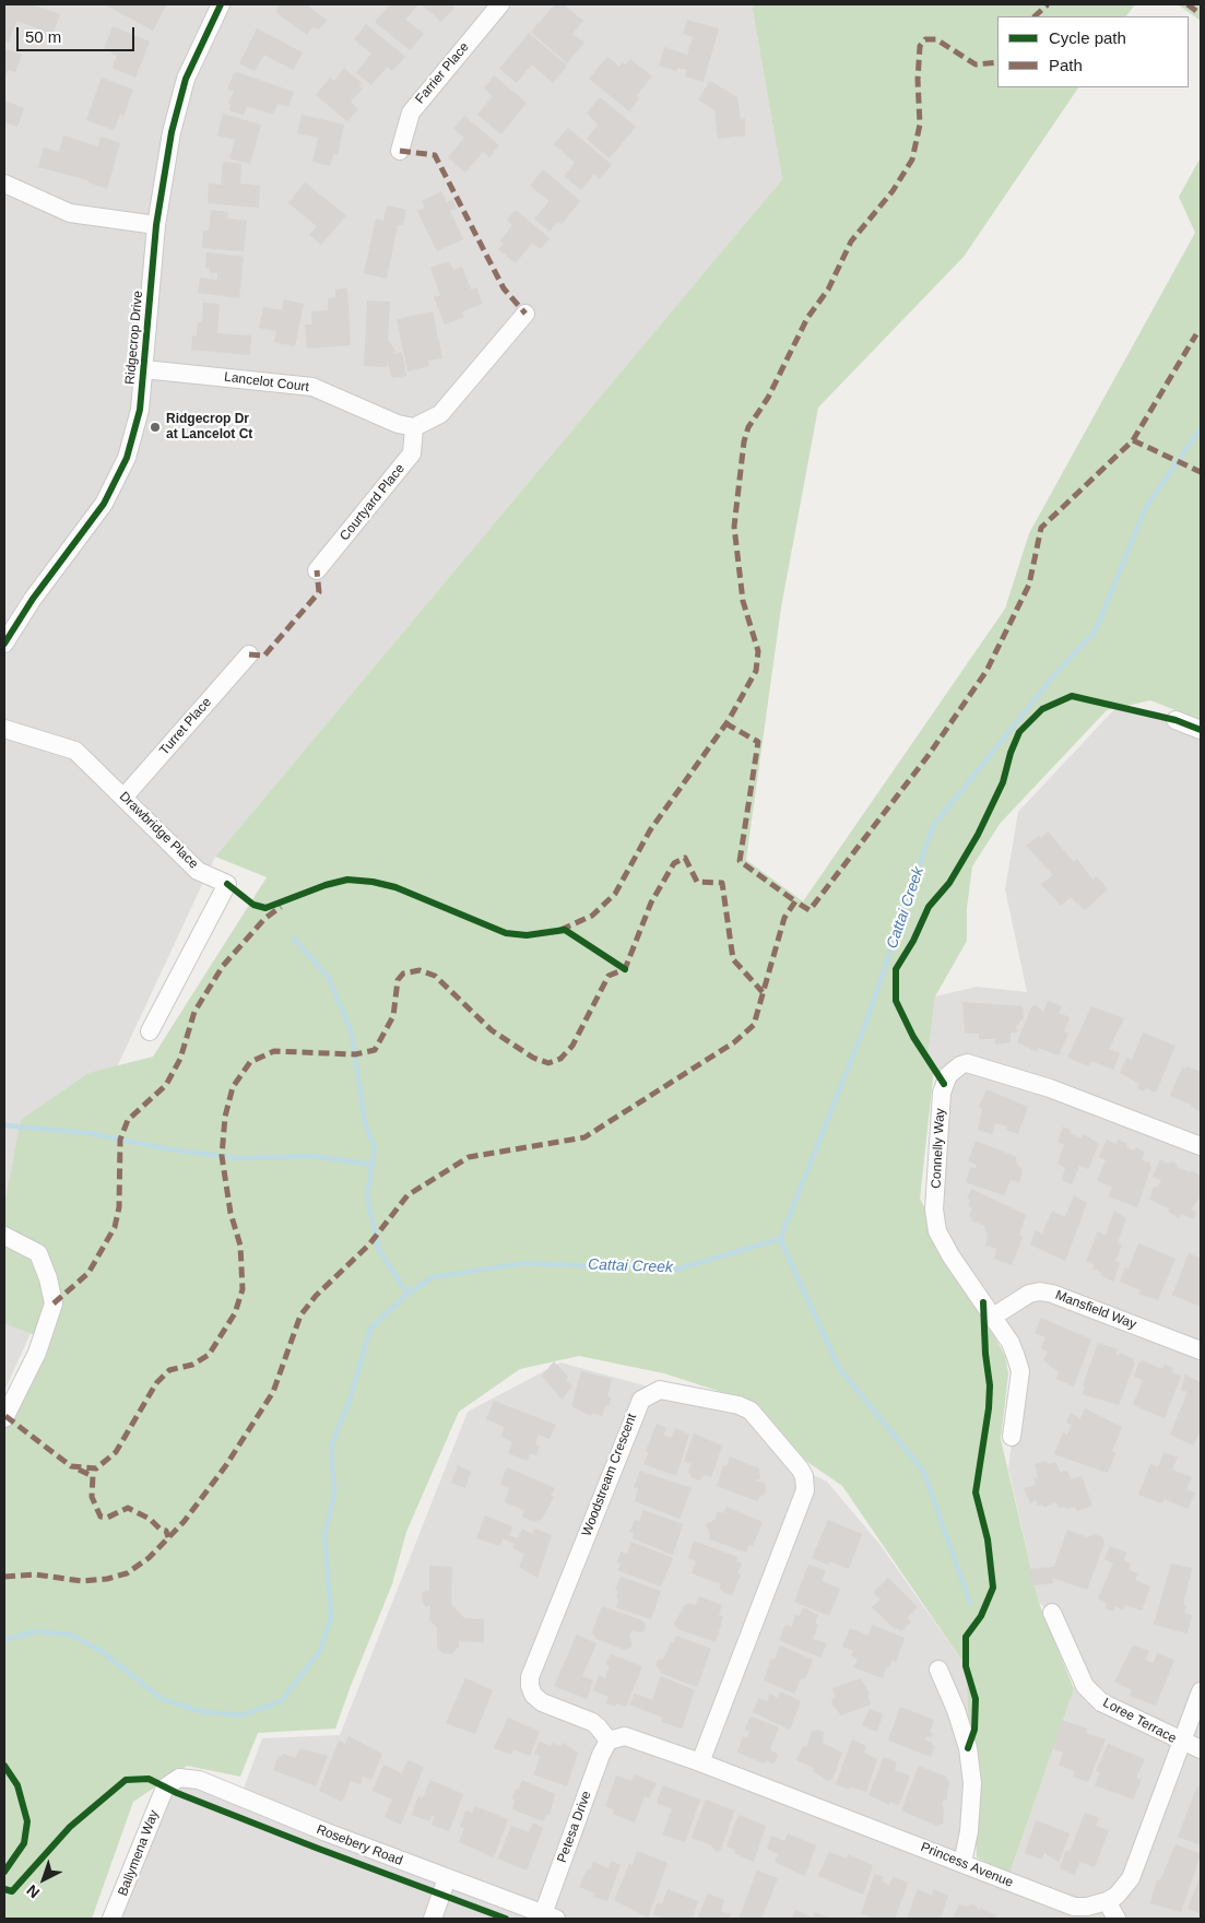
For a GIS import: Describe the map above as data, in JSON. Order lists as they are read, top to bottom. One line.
{"streets":{"street":["Farrier Place","Ridgecrop Drive","Lancelot Court","Courtyard Place","Turret Place","Drawbridge Place","Connelly Way","Mansfield Way","Woodstream Crescent","Loree Terrace","Petesa Drive","Rosebery Road","Ballymena Way","Princess Avenue"]},"crossings":[["Ridgecrop Drive","Lancelot Court"],["Lancelot Court","Courtyard Place"],["Turret Place","Drawbridge Place"],["Connelly Way","Mansfield Way"],["Woodstream Crescent","Petesa Drive"],["Woodstream Crescent","Princess Avenue"],["Petesa Drive","Rosebery Road"],["Petesa Drive","Princess Avenue"],["Rosebery Road","Ballymena Way"]],"water":["Cattai Creek"],"places":["Ridgecrop Dr at Lancelot Ct"],"legend":["Cycle path","Path"],"scale_bar":"50 m","north":"bottom left"}
